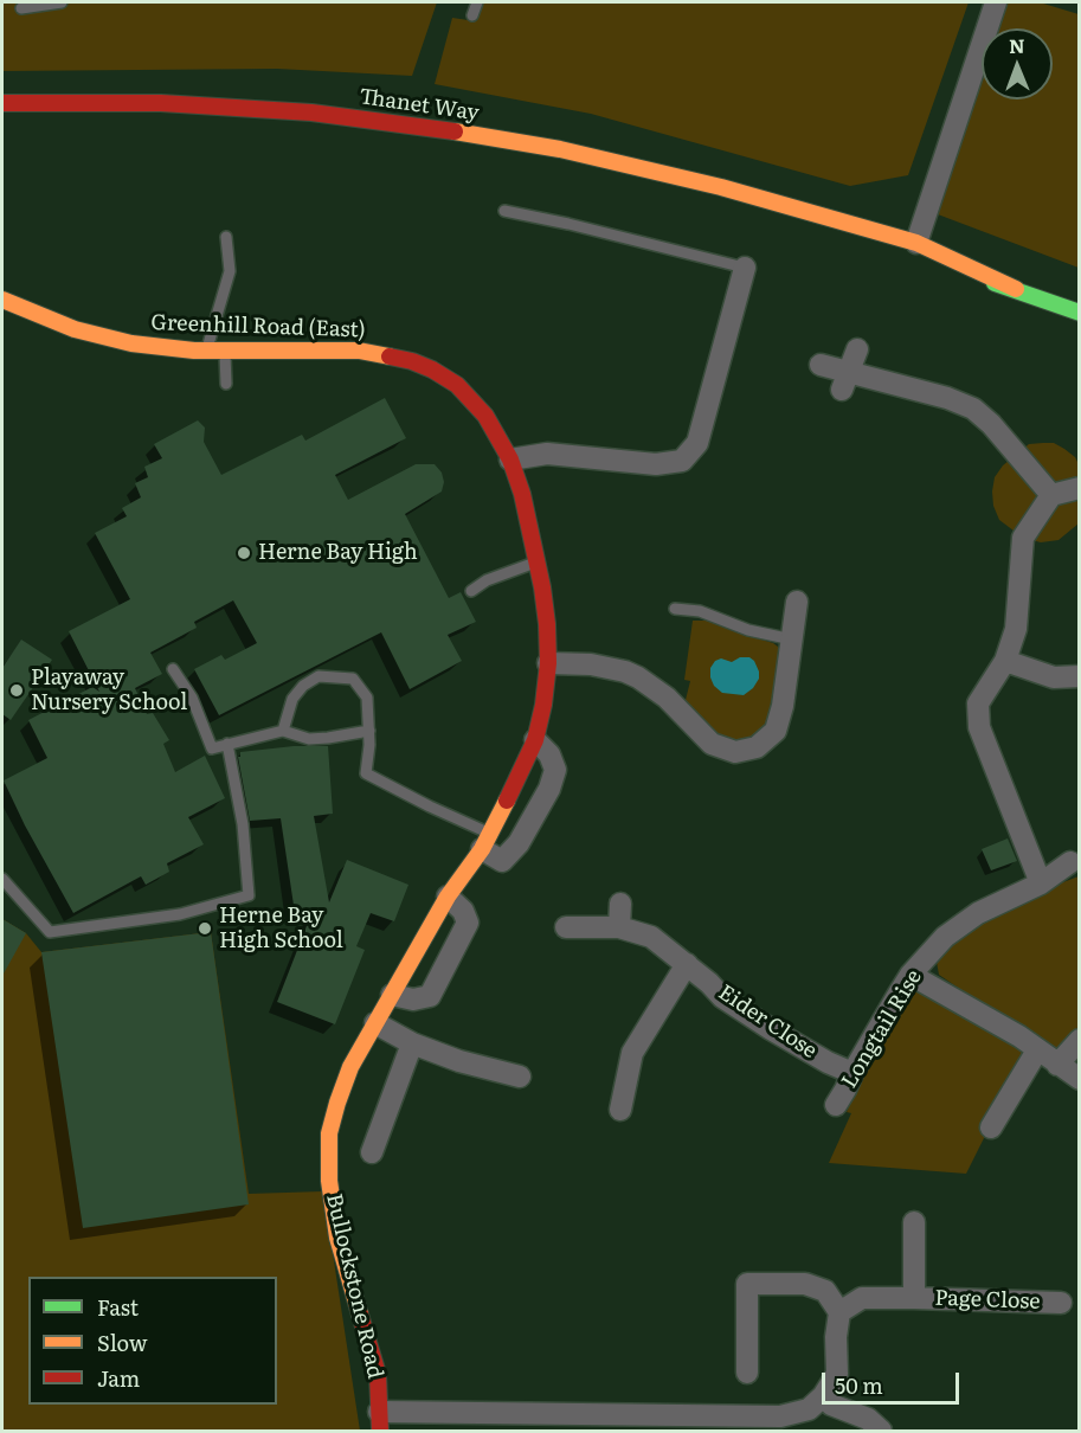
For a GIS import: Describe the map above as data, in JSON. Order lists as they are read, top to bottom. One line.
{"streets":{"street":["Thanet Way","Greenhill Road (East)","Eider Close","Longtail Rise","Bullockstone Road","Page Close"]},"crossings":[["Greenhill Road (East)","Bullockstone Road"],["Eider Close","Longtail Rise"]],"places":["Herne Bay High","Playaway Nursery School","Herne Bay High School"],"legend":["Fast","Slow","Jam"],"scale_bar":"50 m","north":"top"}
